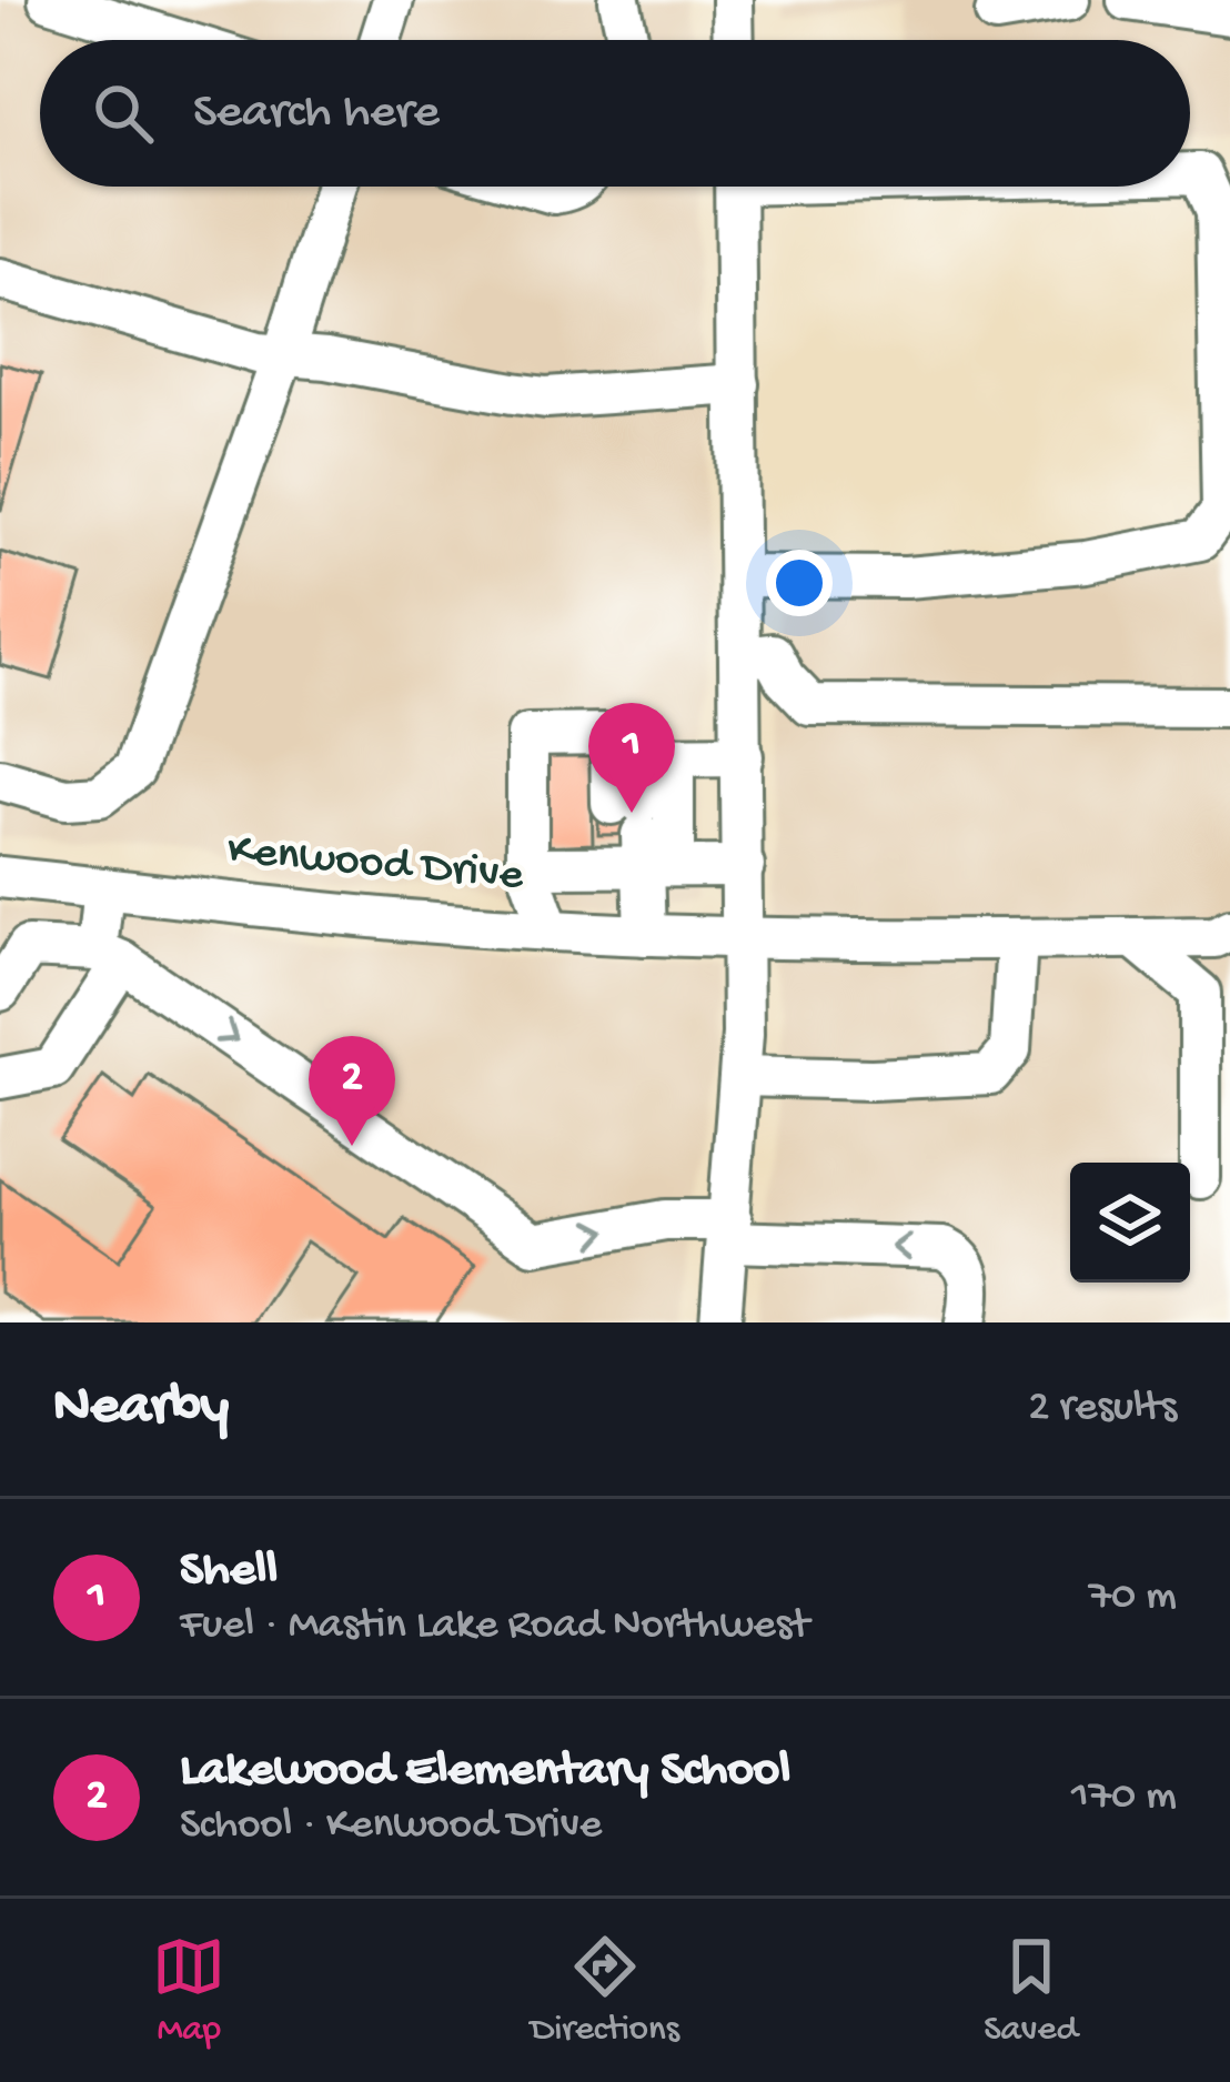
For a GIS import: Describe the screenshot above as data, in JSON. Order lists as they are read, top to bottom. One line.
{"streets":{"street":["Kenwood Drive"]},"page":{"search":"Search here","pins":["1","2"],"heading":["Nearby","2 results"],"list":[{"mark":"1","name":"Shell","note":"Fuel · Mastin Lake Road Northwest","value":"70 m"},{"mark":"2","name":"Lakewood Elementary School","note":"School · Kenwood Drive","value":"170 m"}],"nav":["Map","Directions","Saved"]}}
